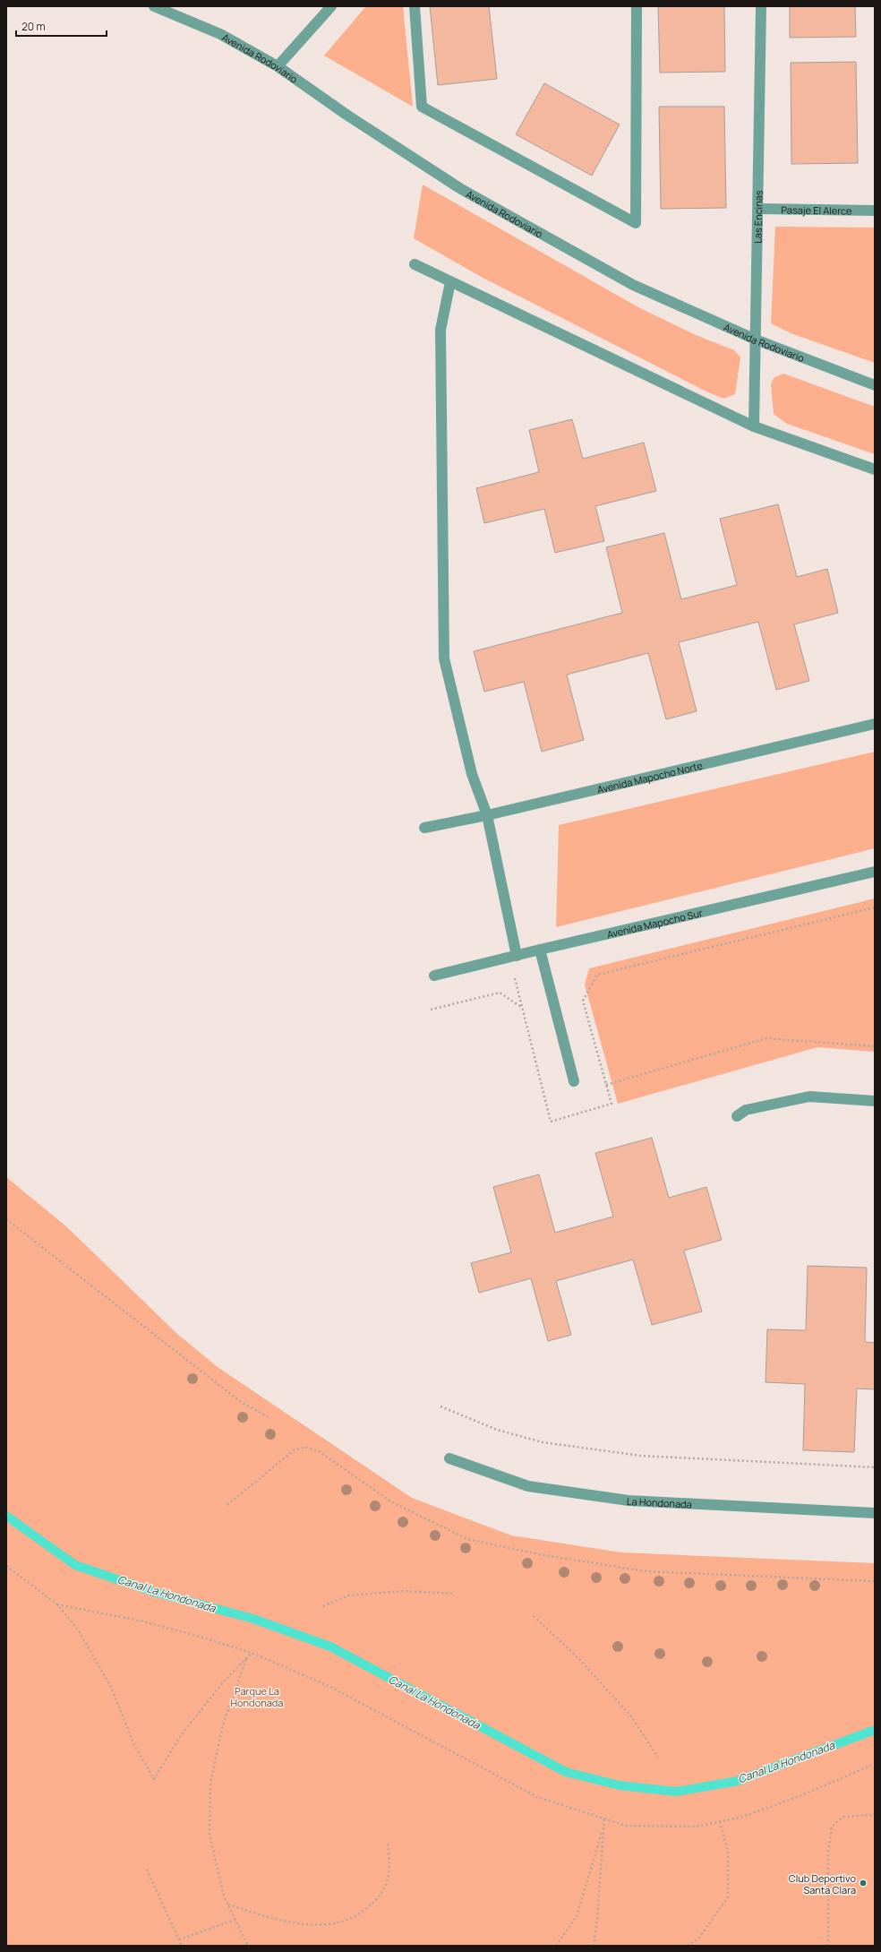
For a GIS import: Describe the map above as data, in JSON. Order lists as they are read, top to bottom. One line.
{"streets":{"street":["Avenida Rodoviario","Pasaje El Alerce","Las Encinas","Avenida Mapocho Norte","Avenida Mapocho Sur","La Hondonada"]},"crossings":[["Avenida Rodoviario","Las Encinas"],["Pasaje El Alerce","Las Encinas"]],"water":["Canal La Hondonada"],"parks":["Parque La Hondonada"],"places":["Club Deportivo Santa Clara"],"scale_bar":"20 m"}
